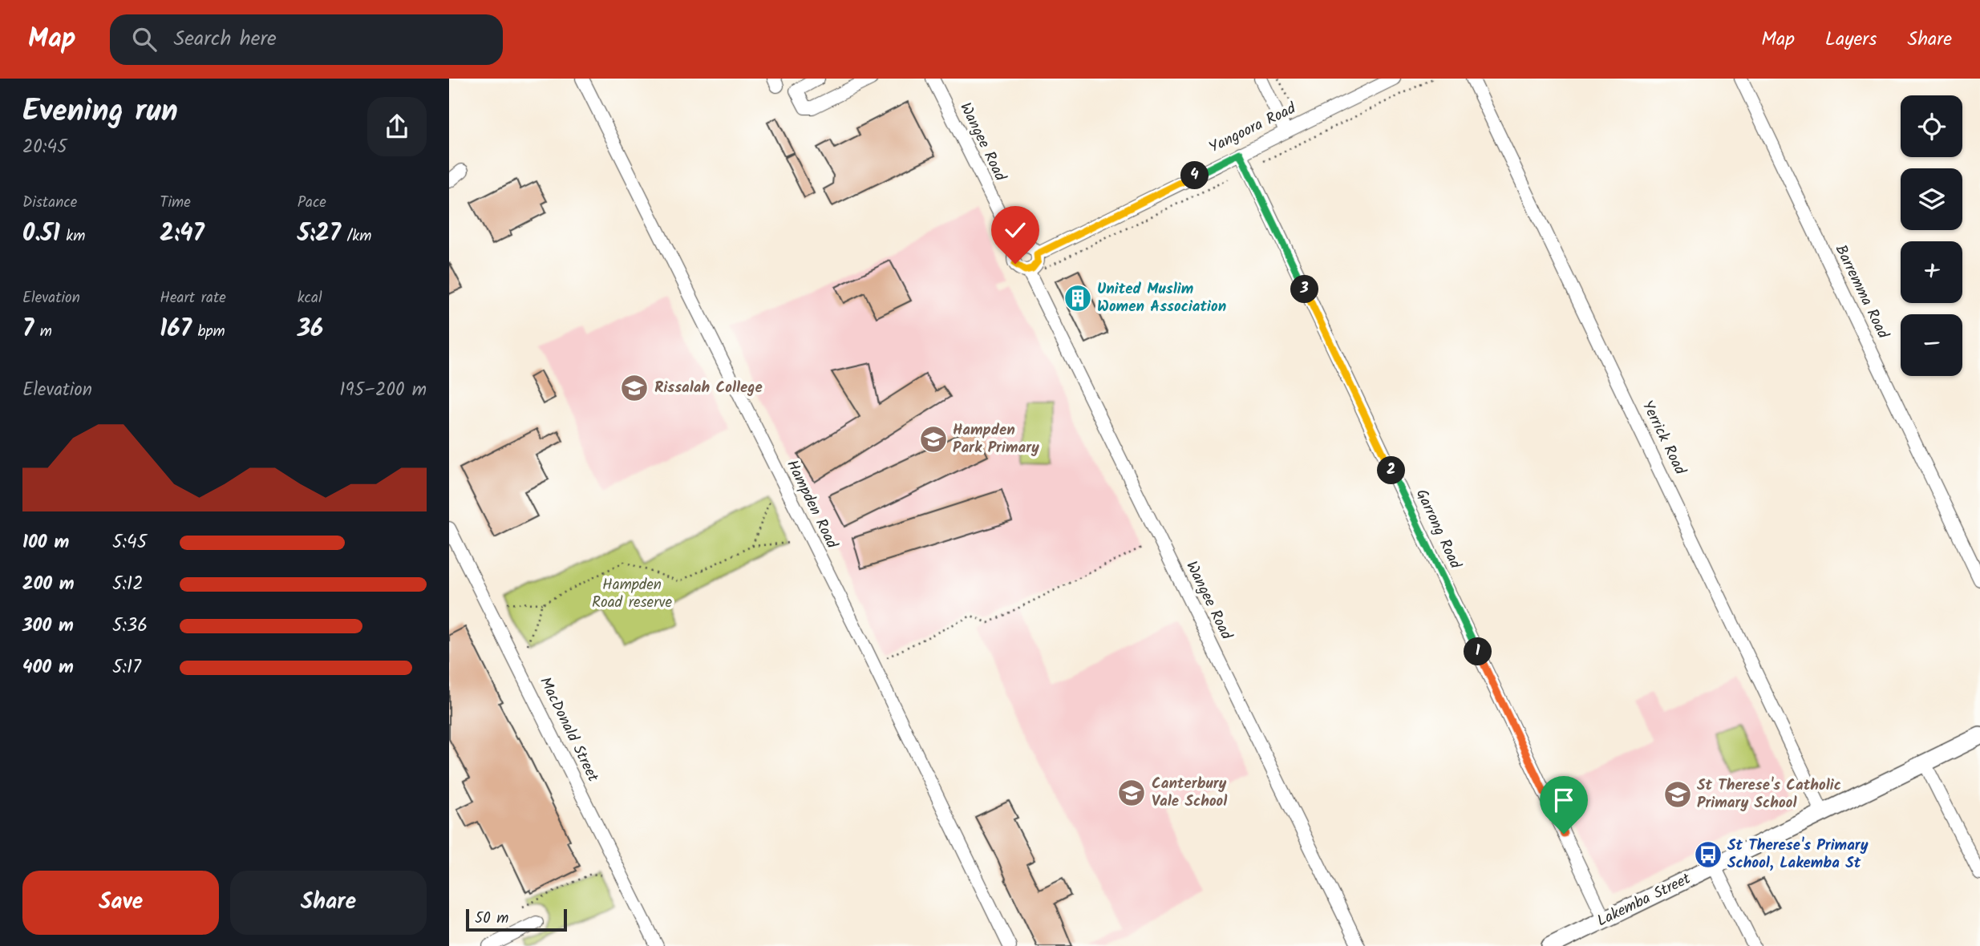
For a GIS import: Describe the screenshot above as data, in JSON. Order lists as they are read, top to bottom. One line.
{"streets":{"main road":["Lakemba Street"],"street":["Yangoora Road","Wangee Road","Barremma Road","Yerrick Road","Hampden Road","Garrong Road","MacDonald Street"]},"crossings":[["Yangoora Road","Wangee Road"],["Yangoora Road","Garrong Road"],["Yerrick Road","Lakemba Street"],["Garrong Road","Lakemba Street"]],"parks":["Hampden Road reserve"],"places":{"building":["United Muslim Women Association"],"school or university":["Rissalah College","Hampden Park Primary","Canterbury Vale School","St Therese's Catholic Primary School"],"bus stop":["St Therese's Primary School, Lakemba St"]},"scale_bar":"50 m","page":{"header":"Map","search":"Search here","nav":["Map","Layers","Share"],"heading":["Evening run","20:45"],"map_buttons":["+","−"],"pins":["4","3","2","1"],"stats":[["Distance","0.51 km"],["Time","2:47"],["Pace","5:27 /km"],["Elevation","7 m"],["Heart rate","167 bpm"],["kcal","36"]],"chart":["Elevation","195–200 m"],"list":[{"name":"100 m","note":"5:45"},{"name":"200 m","note":"5:12"},{"name":"300 m","note":"5:36"},{"name":"400 m","note":"5:17"}],"buttons":["Save","Share"],"scale":"50 m"}}
